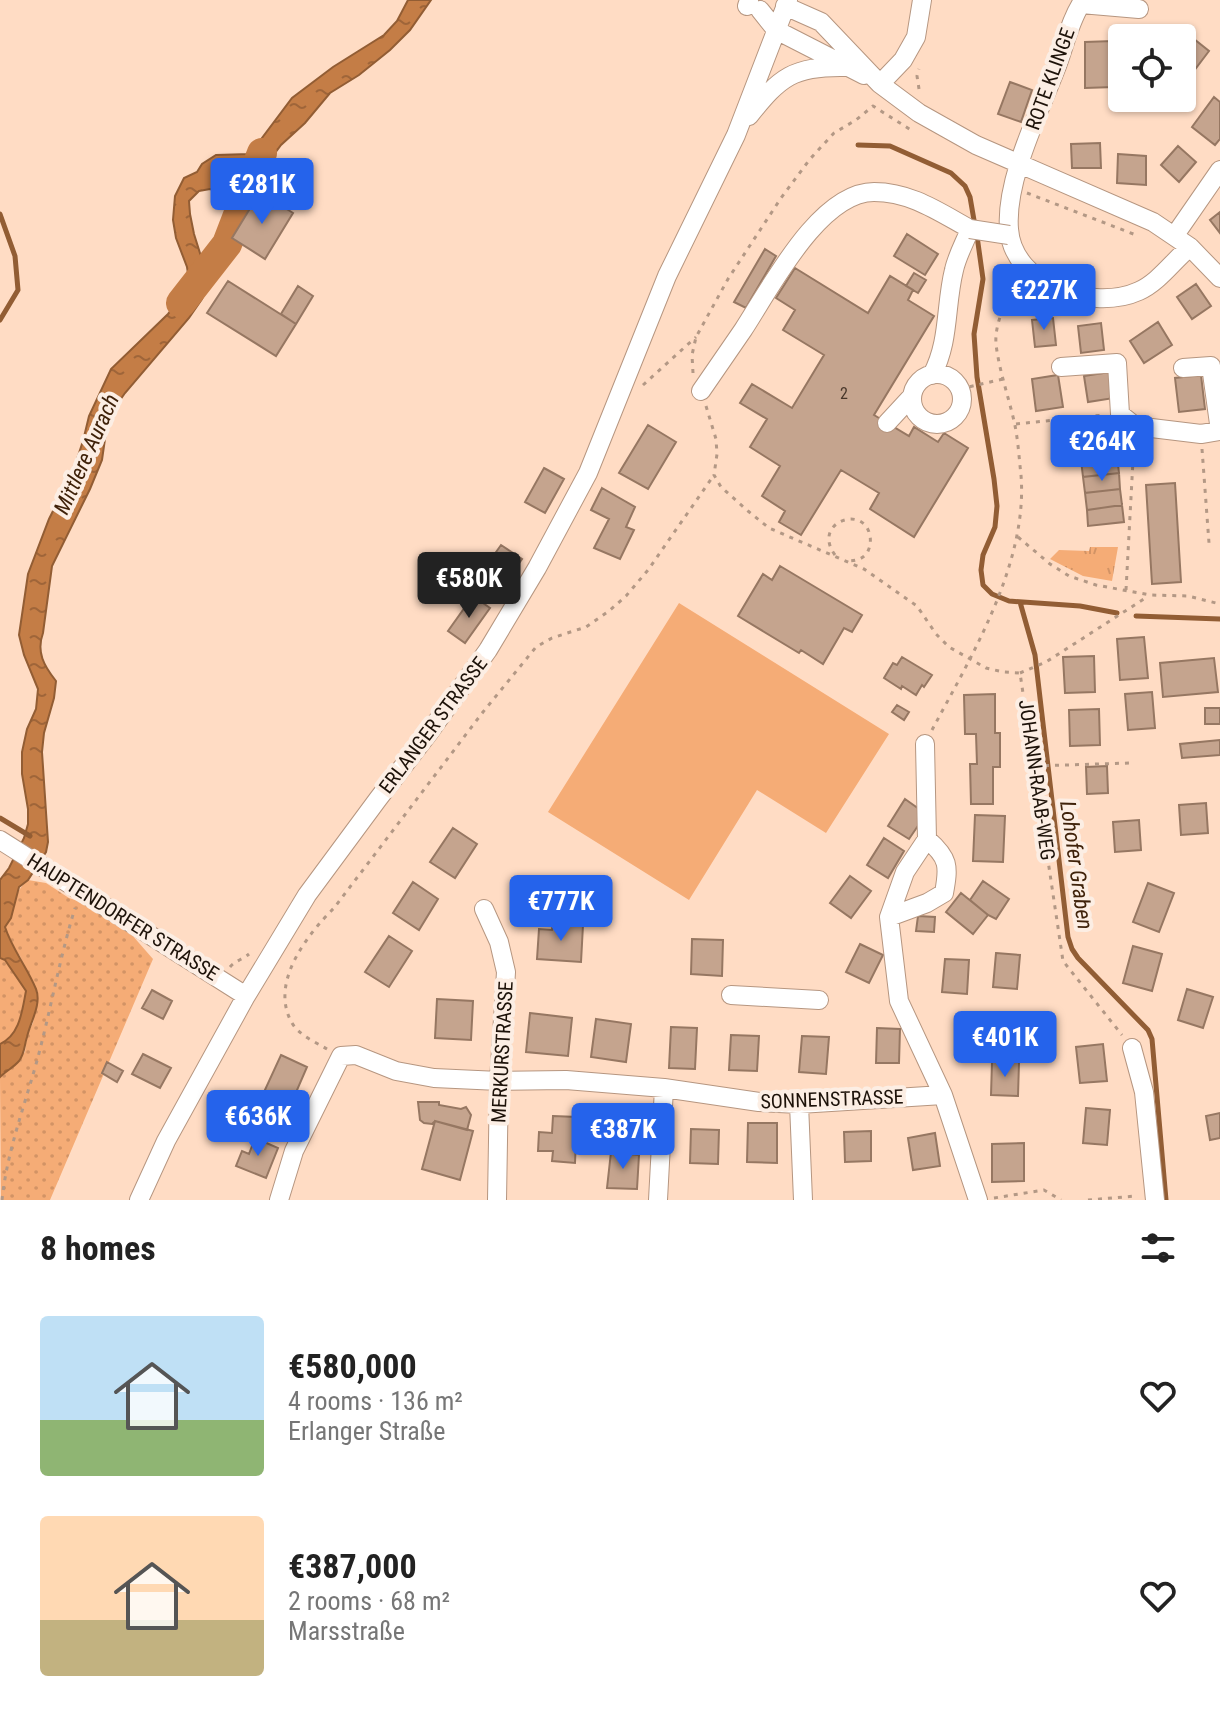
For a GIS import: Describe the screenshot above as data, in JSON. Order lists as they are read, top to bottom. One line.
{"streets":{"street":["ROTE KLINGE","ERLANGER STRASSE","HAUPTENDORFER STRASSE","MERKURSTRASSE","SONNENSTRASSE"],"path":["JOHANN-RAAB-WEG"]},"crossings":[["ERLANGER STRASSE","HAUPTENDORFER STRASSE"],["MERKURSTRASSE","SONNENSTRASSE"]],"water":["Mittlere Aurach","Lohofer Graben"],"house_numbers":["2"],"page":{"price":["€281K","€227K","€264K","€580K","€777K","€401K","€636K","€387K"],"heading":"8 homes","list":[{"name":"€580,000","note":"4 rooms · 136 m² · Erlanger Straße"},{"name":"€387,000","note":"2 rooms · 68 m² · Marsstraße"}]}}
